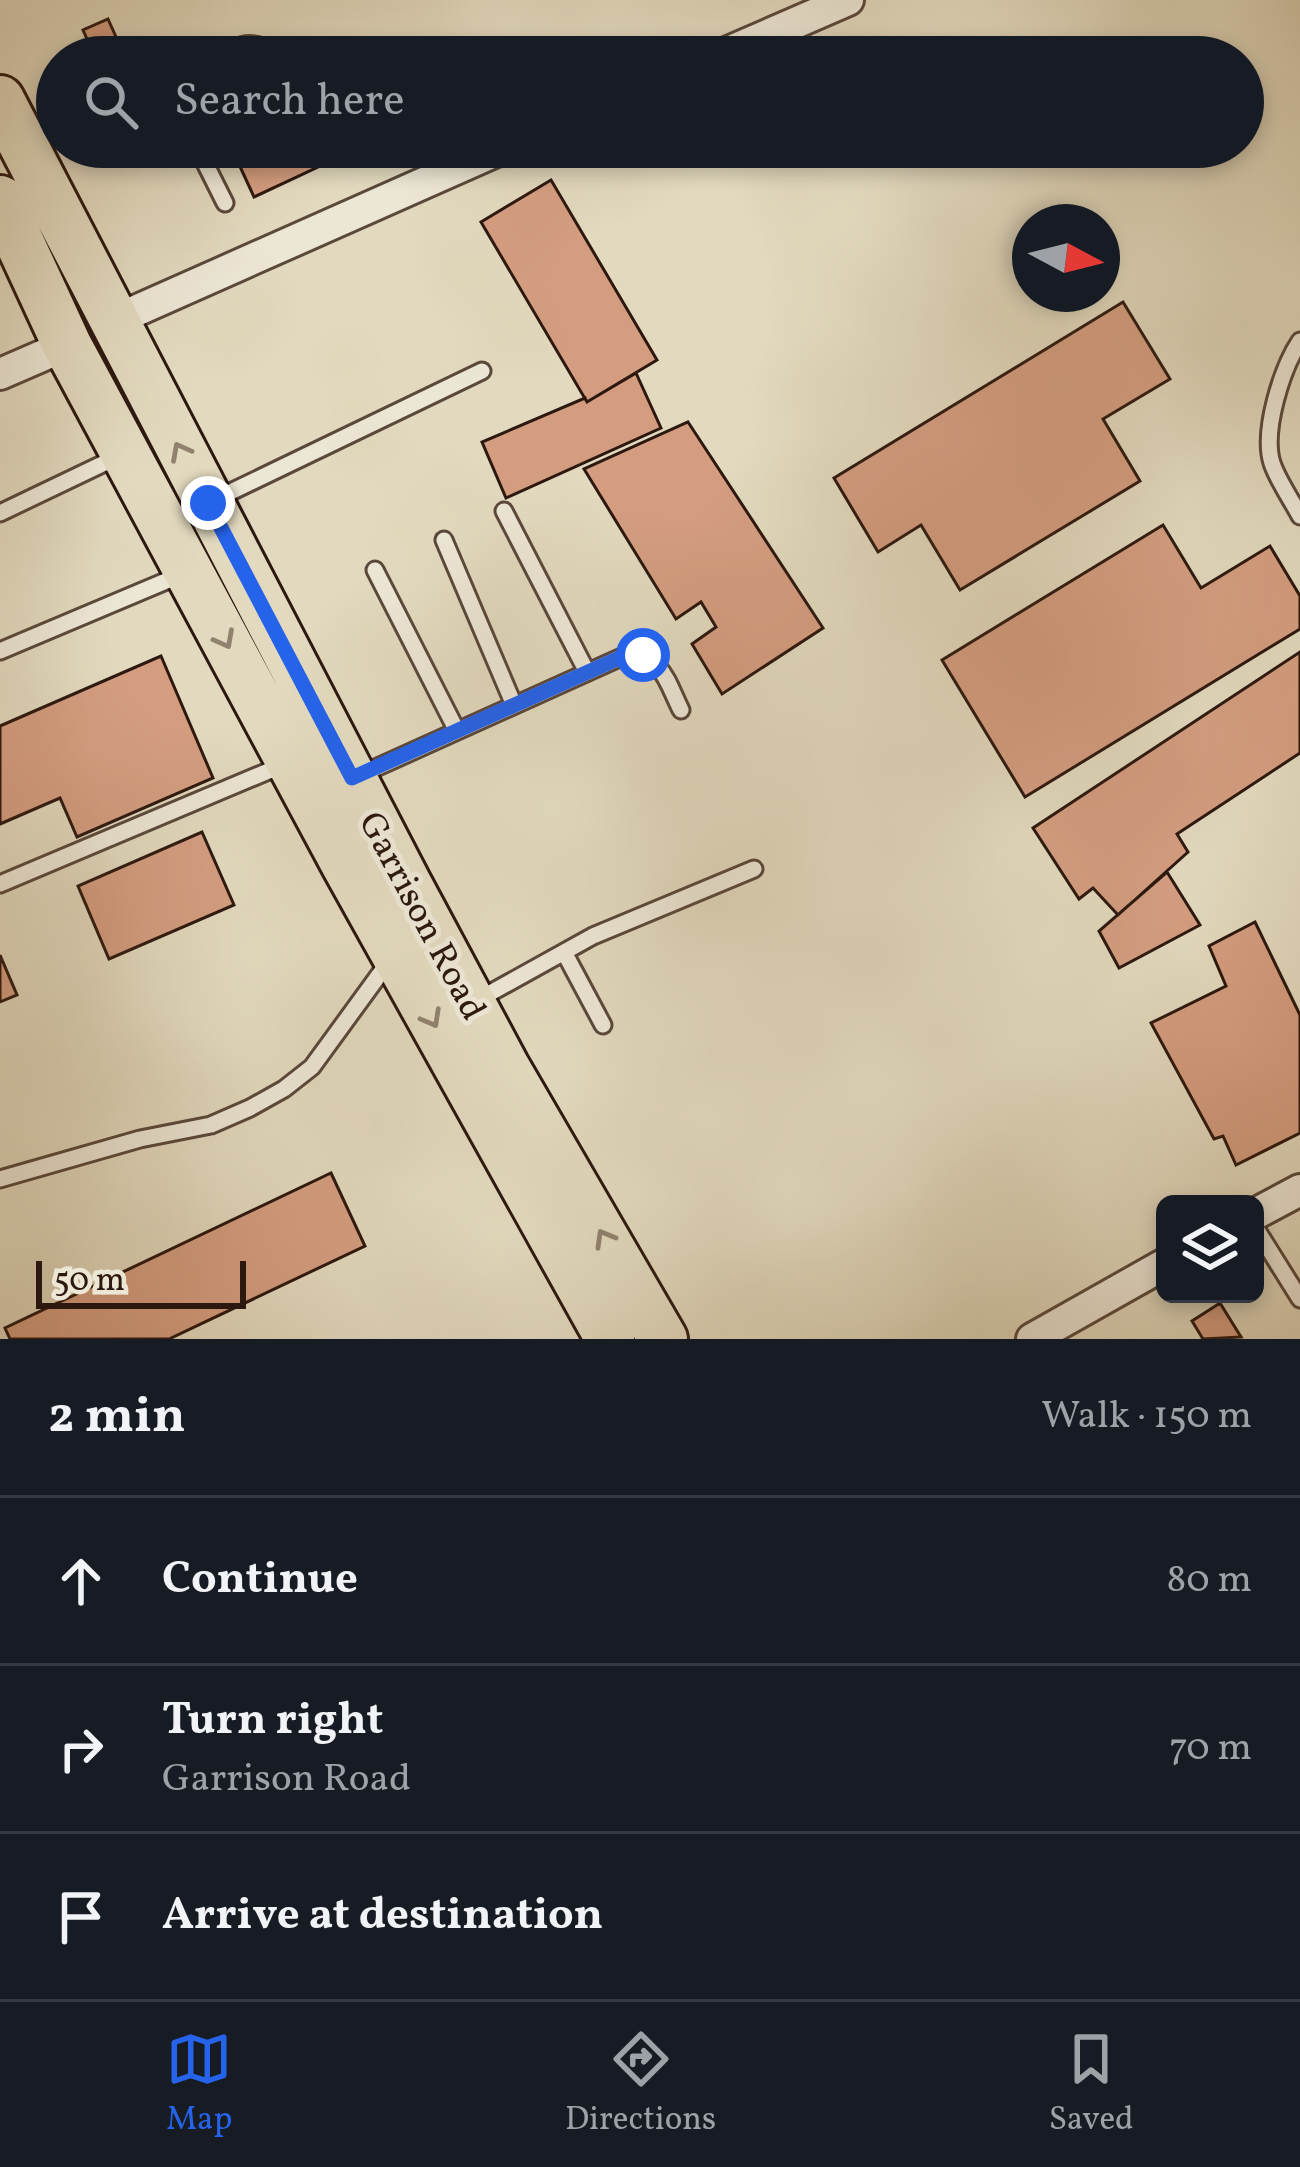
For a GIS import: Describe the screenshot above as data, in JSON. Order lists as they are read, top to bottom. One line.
{"streets":{"main road":["Garrison Road"]},"scale_bar":"50 m","north":"right","page":{"search":"Search here","scale":"50 m","heading":["2 min","Walk · 150 m"],"list":[["Continue","80 m"],["Turn right","Garrison Road","70 m"],"Arrive at destination"],"nav":["Map","Directions","Saved"]}}
